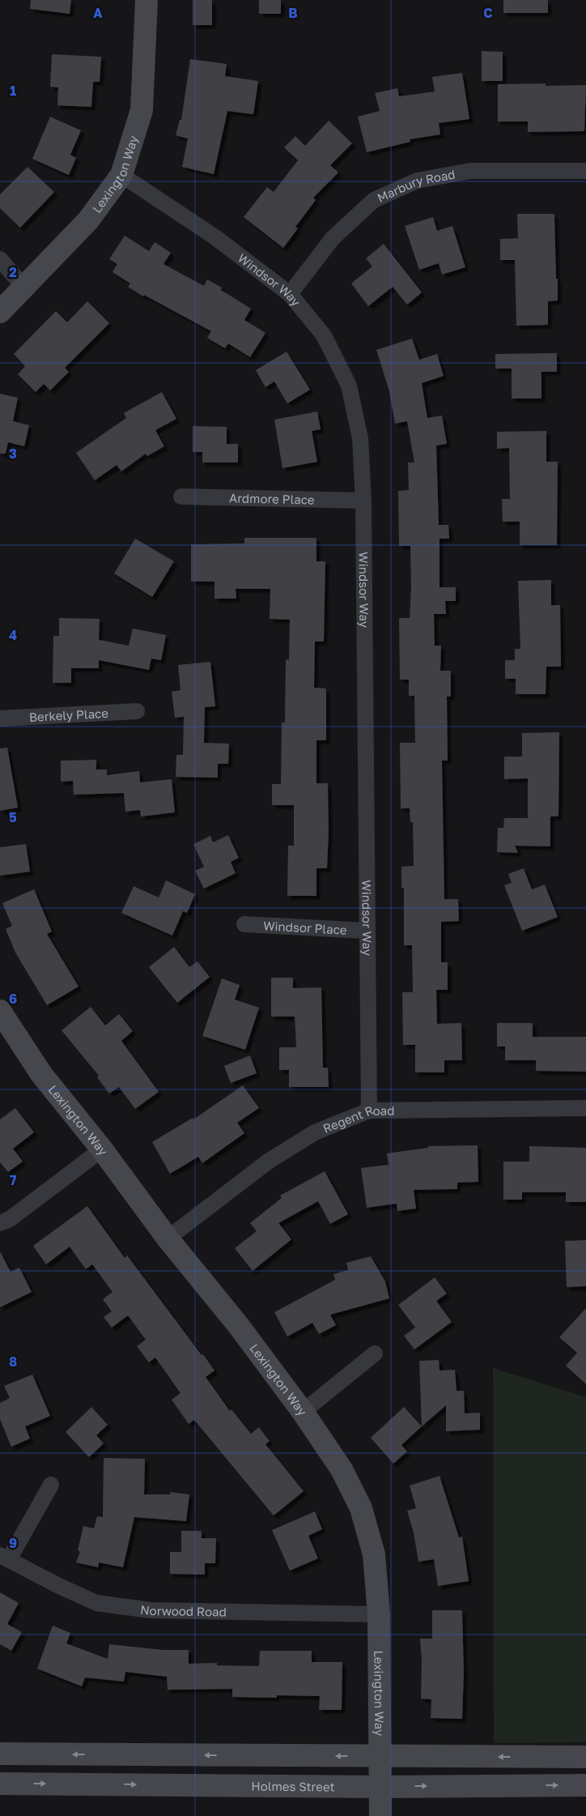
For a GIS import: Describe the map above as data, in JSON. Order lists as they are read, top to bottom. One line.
{"streets":{"street":["Lexington Way","Marbury Road","Windsor Way","Ardmore Place","Berkely Place","Windsor Place","Regent Road","Norwood Road","Holmes Street"]},"crossings":[["Lexington Way","Windsor Way"],["Lexington Way","Regent Road"],["Lexington Way","Norwood Road"],["Lexington Way","Holmes Street"],["Marbury Road","Windsor Way"],["Windsor Way","Ardmore Place"],["Windsor Way","Windsor Place"],["Windsor Way","Regent Road"]],"grid":{"columns":["A","B","C"],"rows":["1","2","3","4","5","6","7","8","9"]}}
